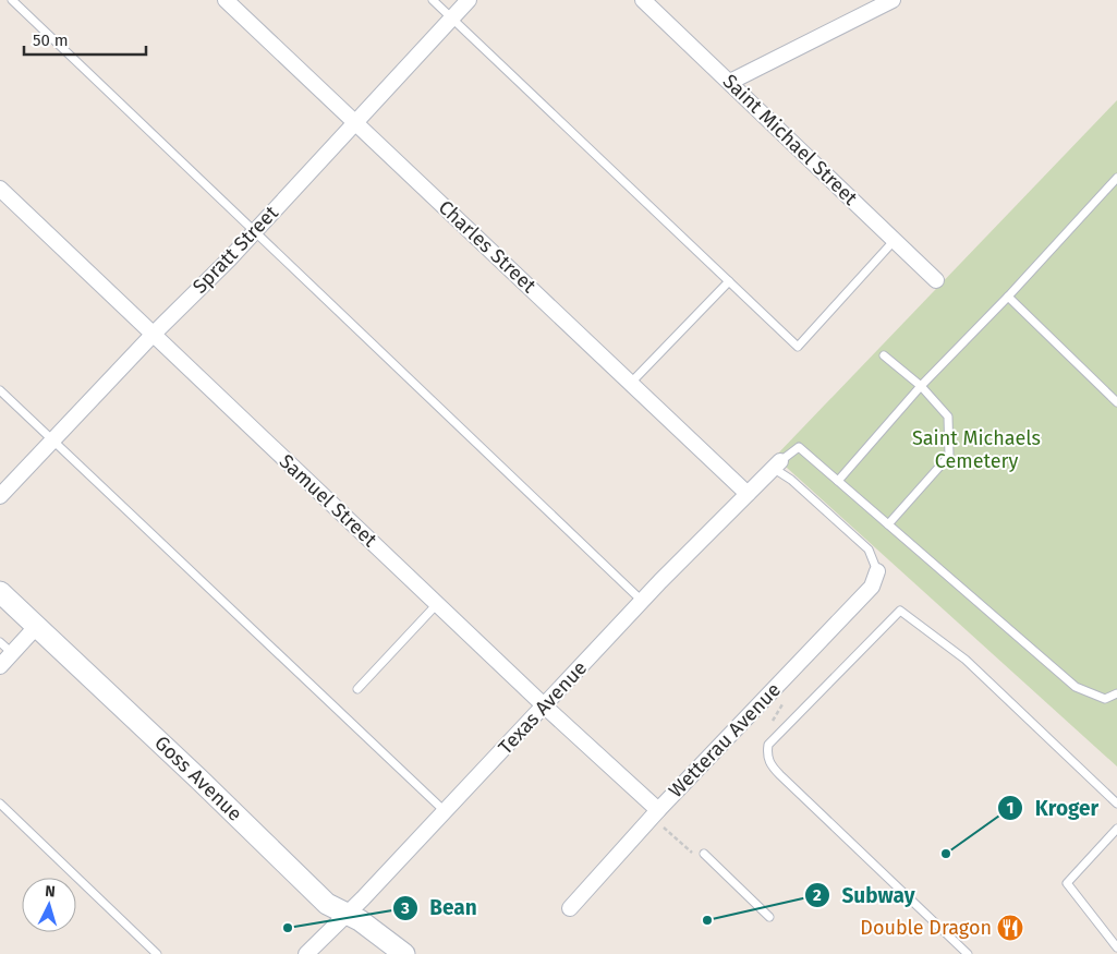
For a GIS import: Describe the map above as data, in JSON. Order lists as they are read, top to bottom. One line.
{"streets":{"main road":["Goss Avenue"],"street":["Saint Michael Street","Charles Street","Spratt Street","Samuel Street","Texas Avenue","Wetterau Avenue"]},"crossings":[["Charles Street","Spratt Street"],["Charles Street","Texas Avenue"],["Spratt Street","Samuel Street"],["Samuel Street","Texas Avenue"],["Samuel Street","Wetterau Avenue"],["Texas Avenue","Goss Avenue"]],"parks":["Saint Michaels Cemetery"],"places":{"other":["Kroger","Subway","Bean"],"restaurant":["Double Dragon"]},"scale_bar":"50 m","north":"top"}
